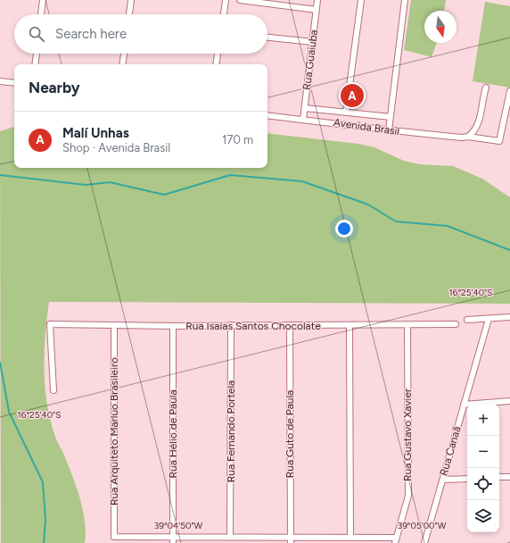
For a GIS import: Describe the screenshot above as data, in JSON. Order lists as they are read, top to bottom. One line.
{"streets":{"street":["Rua Guaiuba","Avenida Brasil","Rua Isaías Santos Chocolate","Rua Arquiteto Marluo Brasileiro","Rua Fernando Portela","Rua Hélio de Paula","Rua Guto de Paula","Rua Gustavo Xavier","Rua Canaã"]},"crossings":[["Rua Guaiuba","Avenida Brasil"],["Rua Isaías Santos Chocolate","Rua Arquiteto Marluo Brasileiro"],["Rua Isaías Santos Chocolate","Rua Fernando Portela"],["Rua Isaías Santos Chocolate","Rua Hélio de Paula"],["Rua Isaías Santos Chocolate","Rua Guto de Paula"],["Rua Isaías Santos Chocolate","Rua Gustavo Xavier"],["Rua Arquiteto Marluo Brasileiro","Rua Hélio de Paula"]],"north":"bottom","page":{"search":"Search here","heading":"Nearby","pins":"A","list":[{"mark":"A","name":"Malí Unhas","note":"Shop · Avenida Brasil","value":"170 m"}],"map_buttons":["+","−"]},"coordinates":["16°25'40\"S","39°04'50\"W","39°05'00\"W"]}
